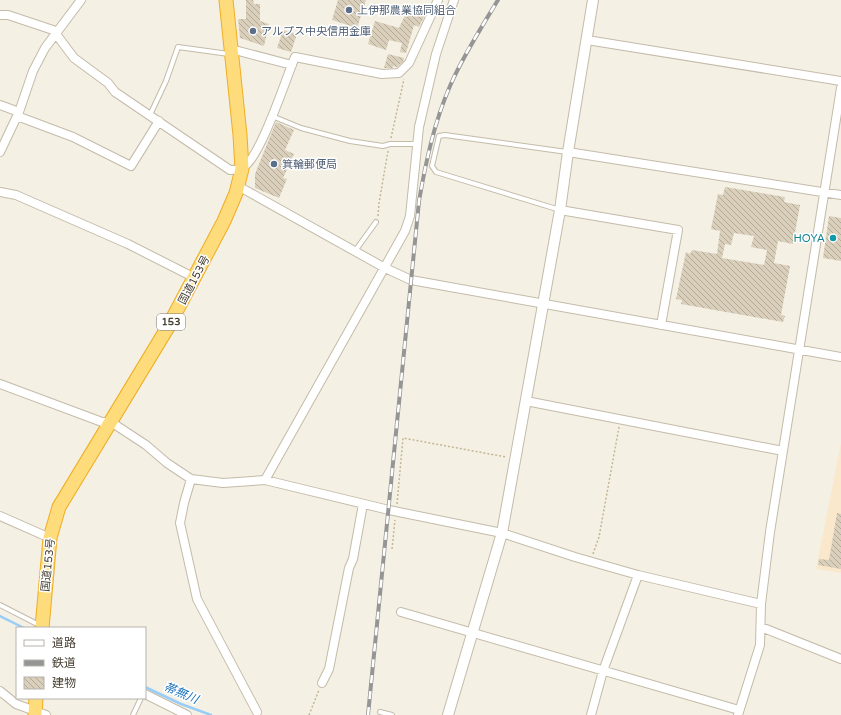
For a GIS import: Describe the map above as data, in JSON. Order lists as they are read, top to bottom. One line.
{"streets":{"highway":["国道153号","153"]},"water":["帯無川"],"places":["上伊那農業協同組合","アルプス中央信用金庫","箕輪郵便局","HOYA"],"legend":["道路","鉄道","建物"]}
